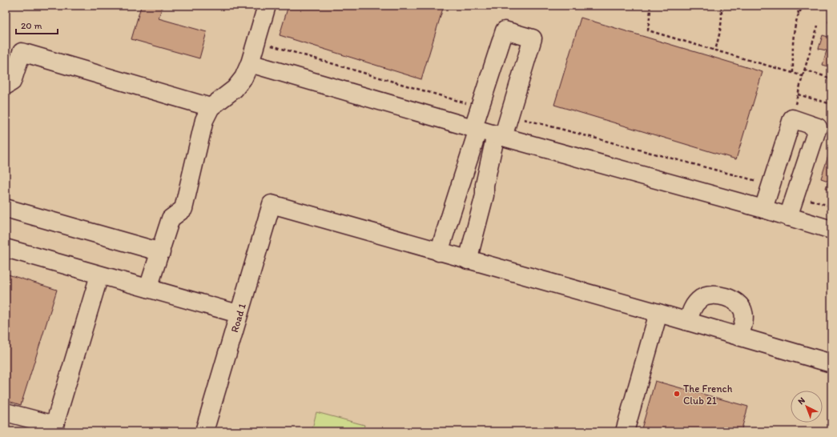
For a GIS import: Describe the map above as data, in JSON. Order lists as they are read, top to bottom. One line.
{"streets":{"street":["Road 1"]},"places":["The French Club 21"],"scale_bar":"20 m","north":"top left"}
